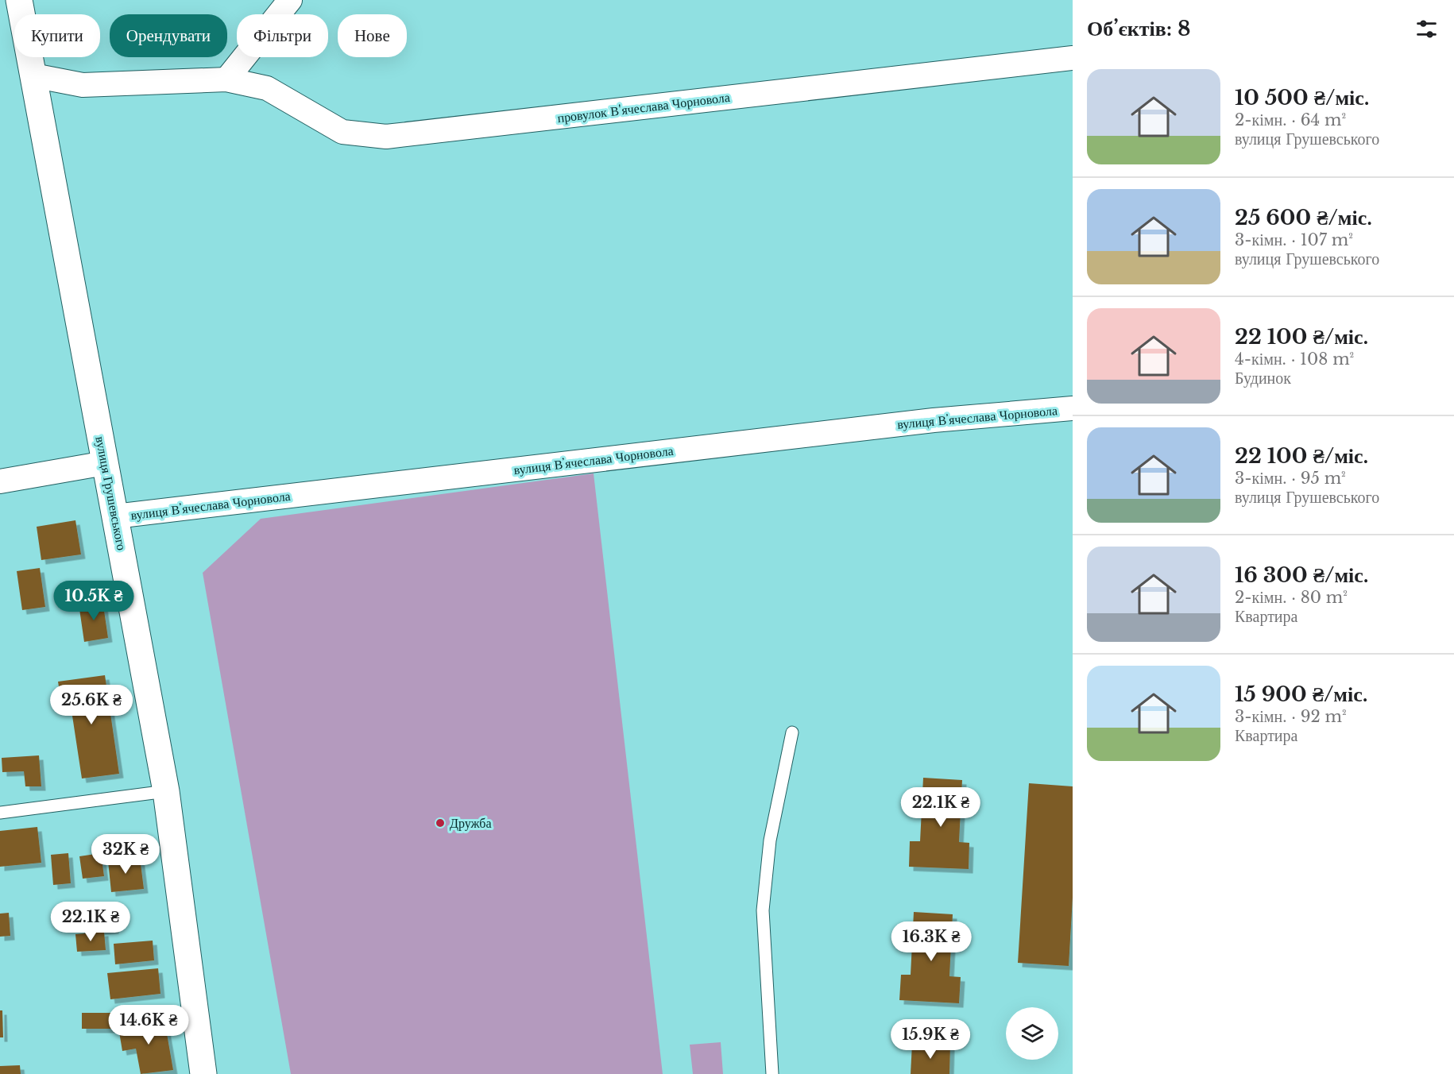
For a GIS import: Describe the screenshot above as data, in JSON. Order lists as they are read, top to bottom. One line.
{"streets":{"street":["провулок В'ячеслава Чорновола","вулиця Вʼячеслава Чорновола","вулиця Грушевського"]},"crossings":[["провулок В'ячеслава Чорновола","вулиця Грушевського"],["вулиця Вʼячеслава Чорновола","вулиця Грушевського"]],"places":["Дружба"],"page":{"heading":"Об’єктів: 8","chip":["Купити","Орендувати","Фільтри","Нове"],"list":[{"name":"10 500 ₴/міс.","note":"2-кімн. · 64 m² · вулиця Грушевського"},{"name":"25 600 ₴/міс.","note":"3-кімн. · 107 m² · вулиця Грушевського"},{"name":"22 100 ₴/міс.","note":"4-кімн. · 108 m² · Будинок"},{"name":"22 100 ₴/міс.","note":"3-кімн. · 95 m² · вулиця Грушевського"},{"name":"16 300 ₴/міс.","note":"2-кімн. · 80 m² · Квартира"},{"name":"15 900 ₴/міс.","note":"3-кімн. · 92 m² · Квартира"}],"price":["10.5K ₴","25.6K ₴","22.1K ₴","32K ₴","22.1K ₴","16.3K ₴","14.6K ₴","15.9K ₴"]}}
